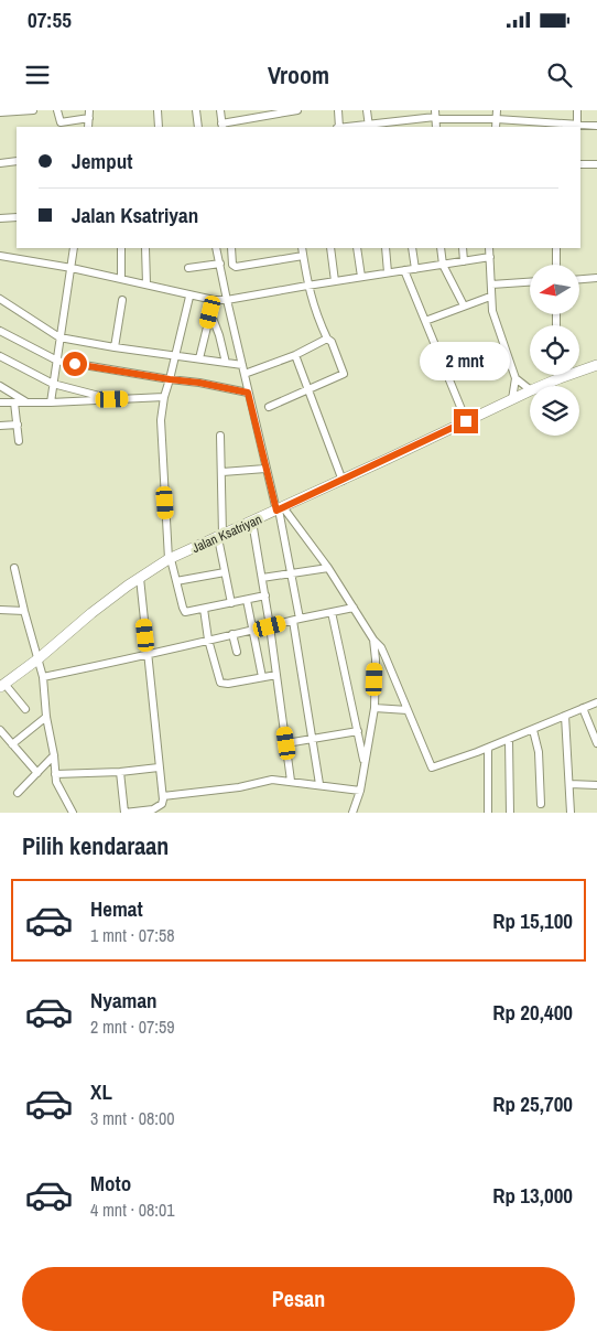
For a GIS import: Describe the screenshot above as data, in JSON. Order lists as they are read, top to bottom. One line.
{"streets":{"street":["Jalan Ksatriyan"]},"north":"left","page":{"status":"07:55","header":"Vroom","banner":["Jemput","Jalan Ksatriyan"],"bubble":"2 mnt","heading":"Pilih kendaraan","list":[{"name":"Hemat","note":"1 mnt · 07:58","value":"Rp 15,100"},{"name":"Nyaman","note":"2 mnt · 07:59","value":"Rp 20,400"},{"name":"XL","note":"3 mnt · 08:00","value":"Rp 25,700"},{"name":"Moto","note":"4 mnt · 08:01","value":"Rp 13,000"}],"buttons":"Pesan"}}
